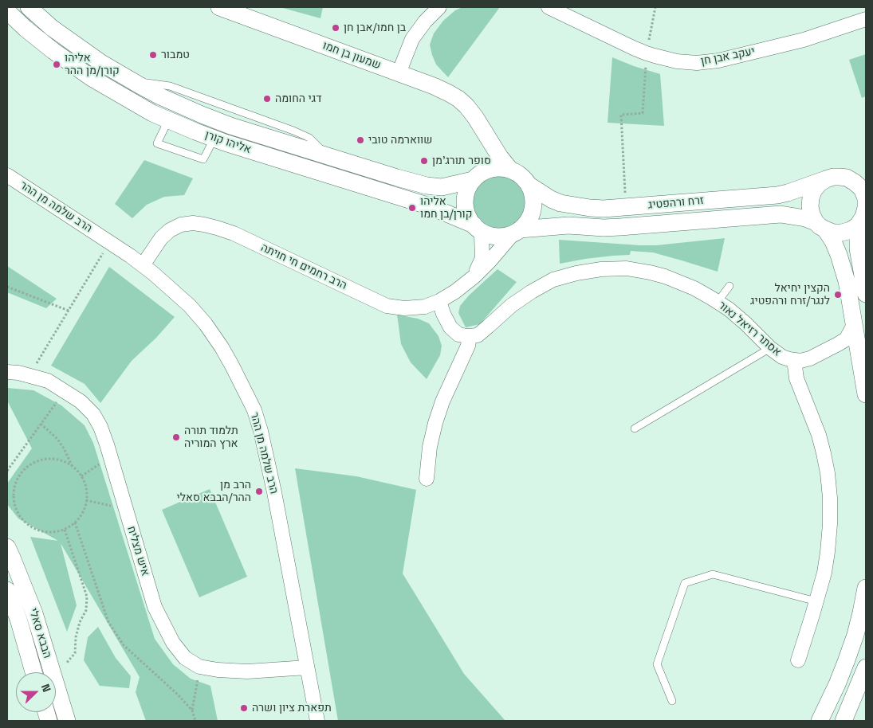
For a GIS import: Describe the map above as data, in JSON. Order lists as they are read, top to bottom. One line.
{"streets":{"street":["שמעון בן חמו","יעקב אבן חן","אליהו קורן","זרח ורהפטיג","הרב שלמה מן ההר","הרב רחמים חי חויתה","אסתר רזיאל נאור","איש מצליח","הבבא סאלי"]},"crossings":[["שמעון בן חמו","אליהו קורן"],["שמעון בן חמו","זרח ורהפטיג"],["אליהו קורן","זרח ורהפטיג"],["הרב שלמה מן ההר","הרב רחמים חי חויתה"],["הרב שלמה מן ההר","איש מצליח"]],"places":["בן חמו/אבן חן","טמבור","אליהו קורן/מן ההר","דגי החומה","שווארמה טובי","סופר תורג'מן","אליהו קורן/בן חמו","הקצין יחיאל לנגר/זרח ורהפטיג","תלמוד תורה ארץ המוריה","הרב מן ההר/הבבא סאלי","תפארת ציון ושרה"],"north":"right"}
